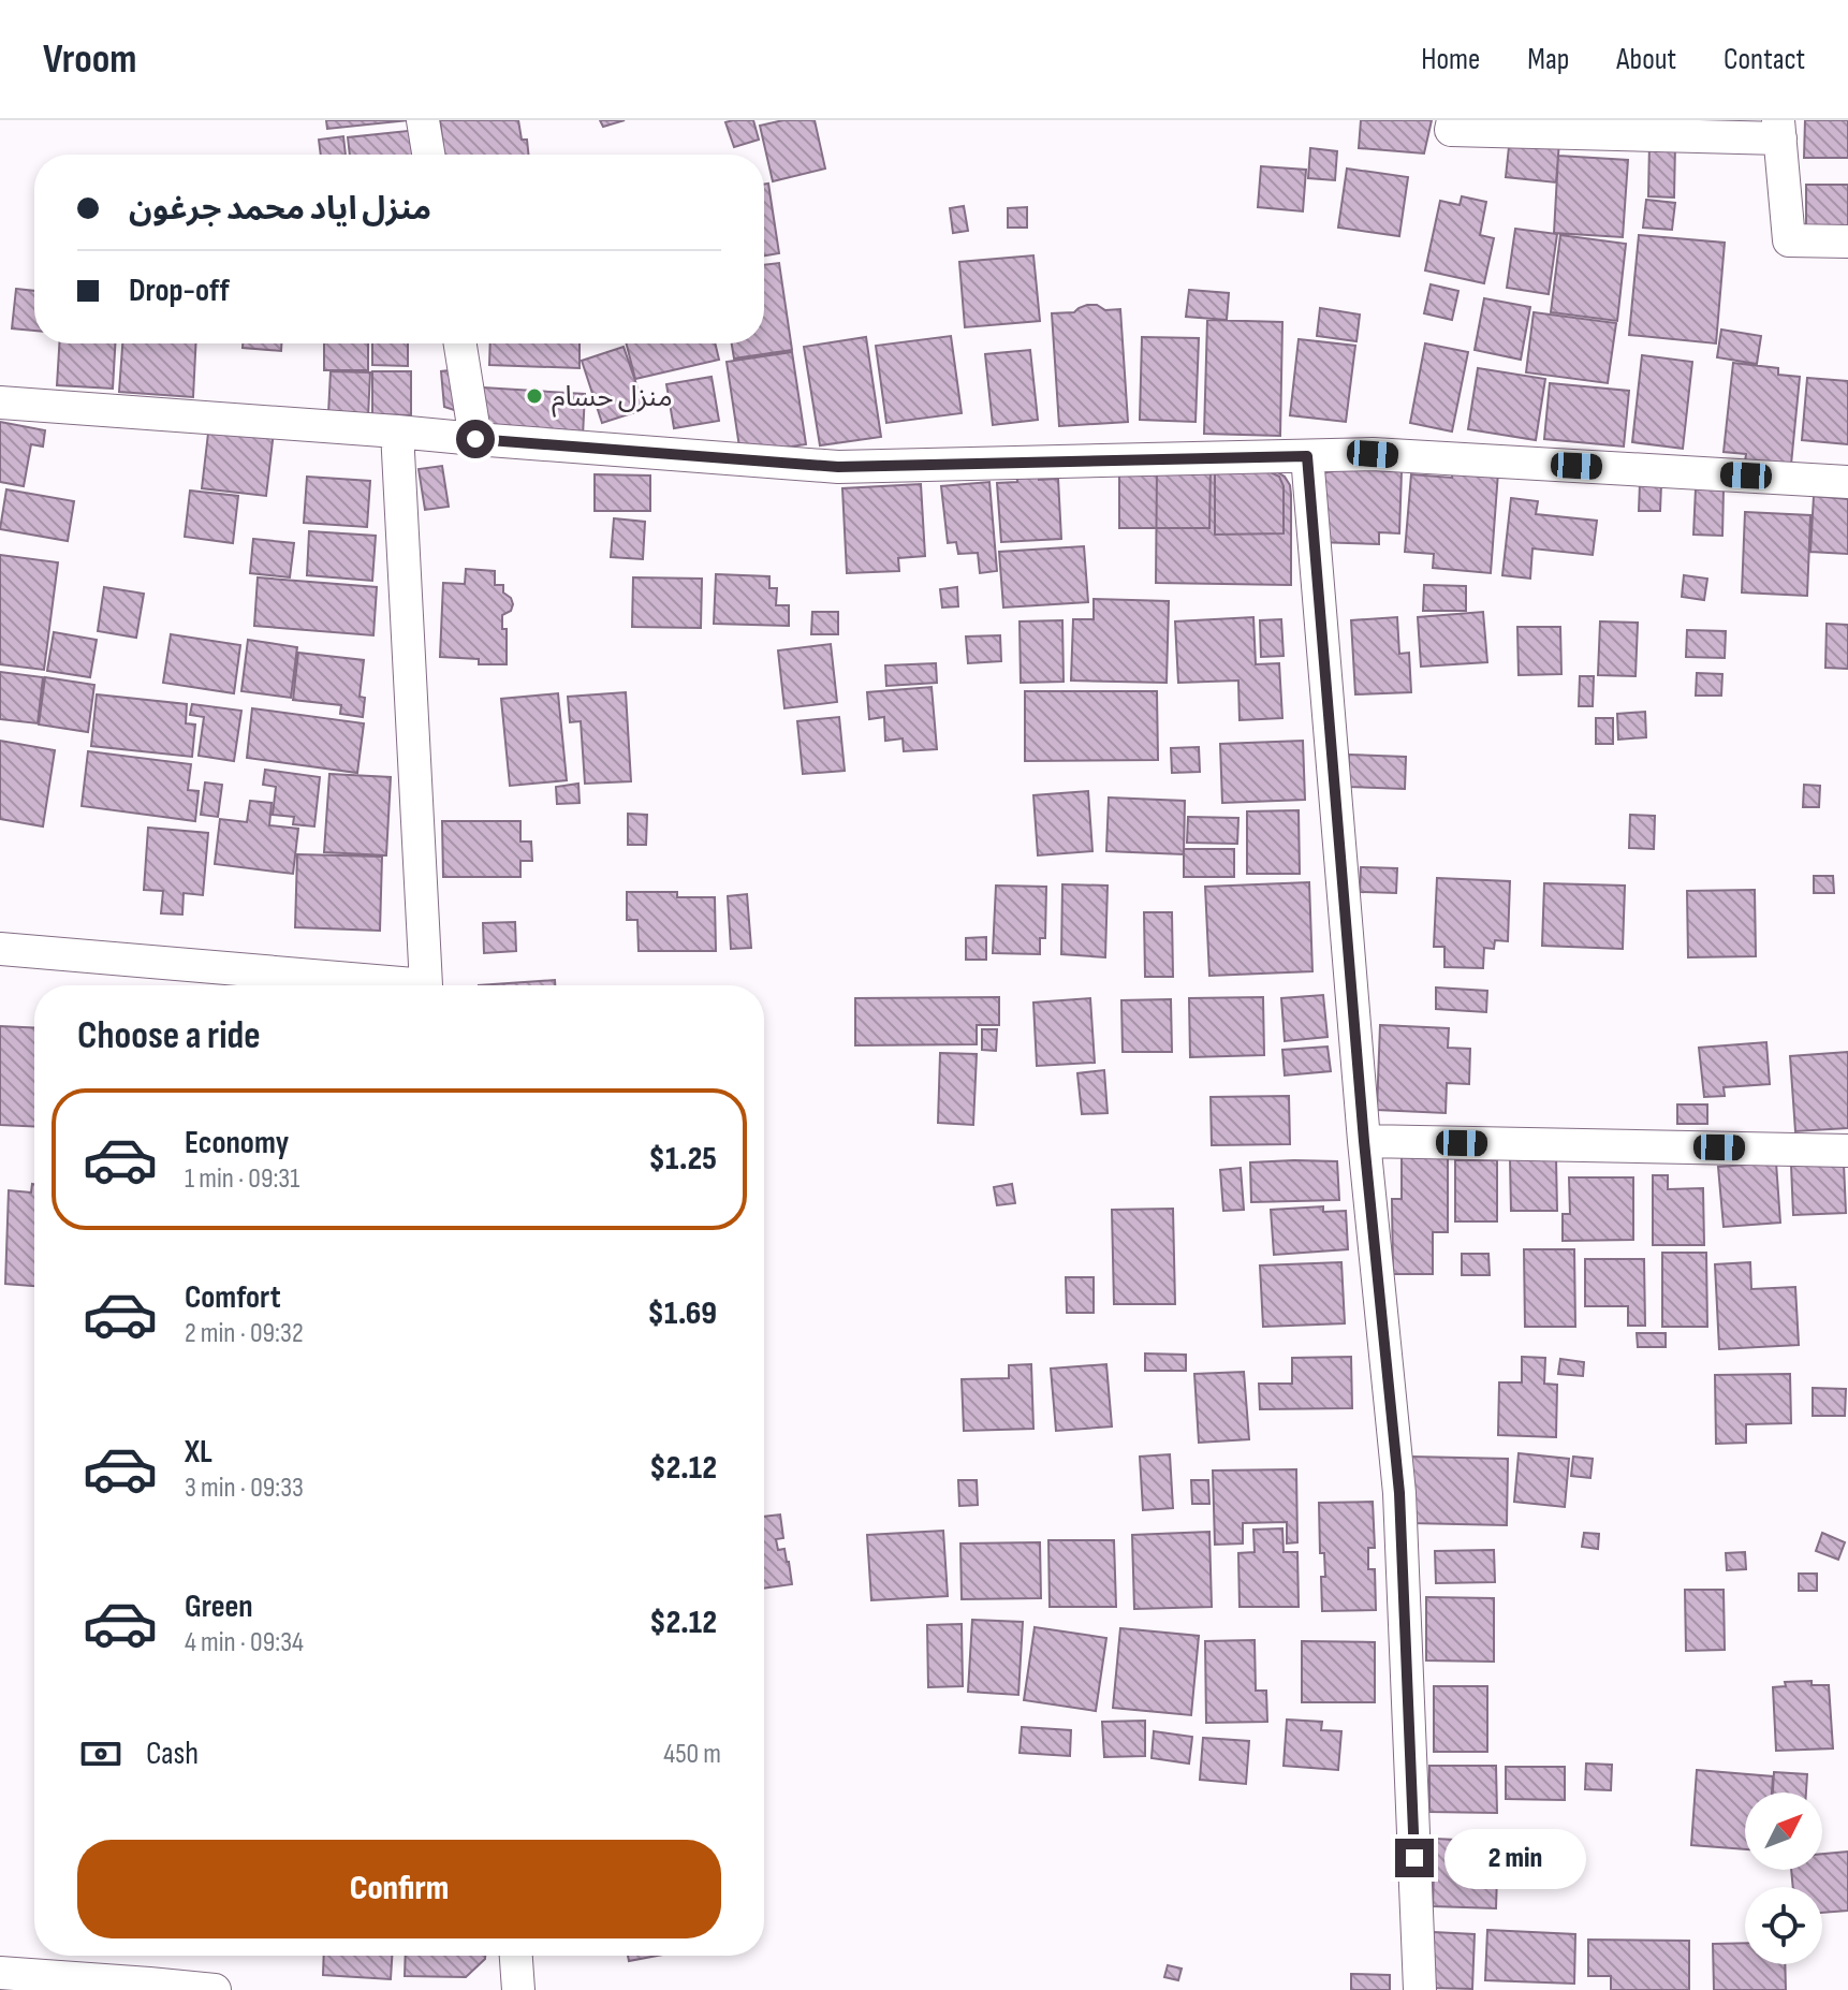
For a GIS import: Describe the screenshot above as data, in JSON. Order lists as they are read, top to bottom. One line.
{"places":["منزل حسام"],"north":"top right","page":{"header":"Vroom","nav":["Home","Map","About","Contact"],"banner":["منزل اياد محمد جرغون","Drop-off"],"heading":"Choose a ride","list":[{"name":"Economy","note":"1 min · 09:31","value":"$1.25"},{"name":"Comfort","note":"2 min · 09:32","value":"$1.69"},{"name":"XL","note":"3 min · 09:33","value":"$2.12"},{"name":"Green","note":"4 min · 09:34","value":"$2.12"}],"pay":["Cash","450 m"],"buttons":"Confirm","bubble":"2 min"}}
